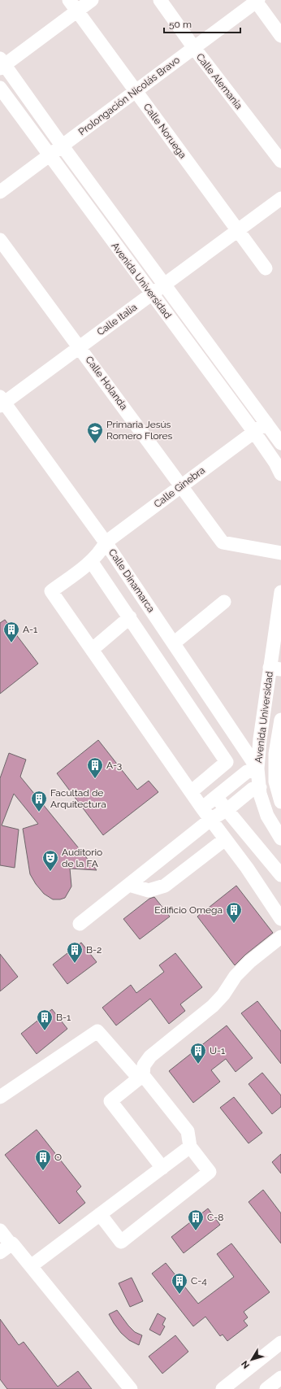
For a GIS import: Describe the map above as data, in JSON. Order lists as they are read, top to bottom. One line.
{"streets":{"street":["Calle Alemania","Prolongación Nicolás Bravo","Calle Noruega","Avenida Universidad","Calle Italia","Calle Holanda","Calle Ginebra","Calle Dinamarca"]},"crossings":[["Calle Alemania","Prolongación Nicolás Bravo"],["Prolongación Nicolás Bravo","Calle Noruega"],["Prolongación Nicolás Bravo","Avenida Universidad"],["Calle Noruega","Calle Italia"],["Avenida Universidad","Calle Italia"],["Avenida Universidad","Calle Ginebra"],["Avenida Universidad","Calle Dinamarca"],["Calle Italia","Calle Holanda"],["Calle Italia","Calle Dinamarca"],["Calle Holanda","Calle Ginebra"],["Calle Ginebra","Calle Dinamarca"]],"places":{"school or university":["Primaria Jesús Romero Flores"],"building":["A-1","A-3","Facultad de Arquitectura","Edificio Omega","B-2","B-1","U-1","O","C-8","C-4"],"theatre":["Auditorio de la FA"]},"scale_bar":"50 m","north":"bottom left"}
